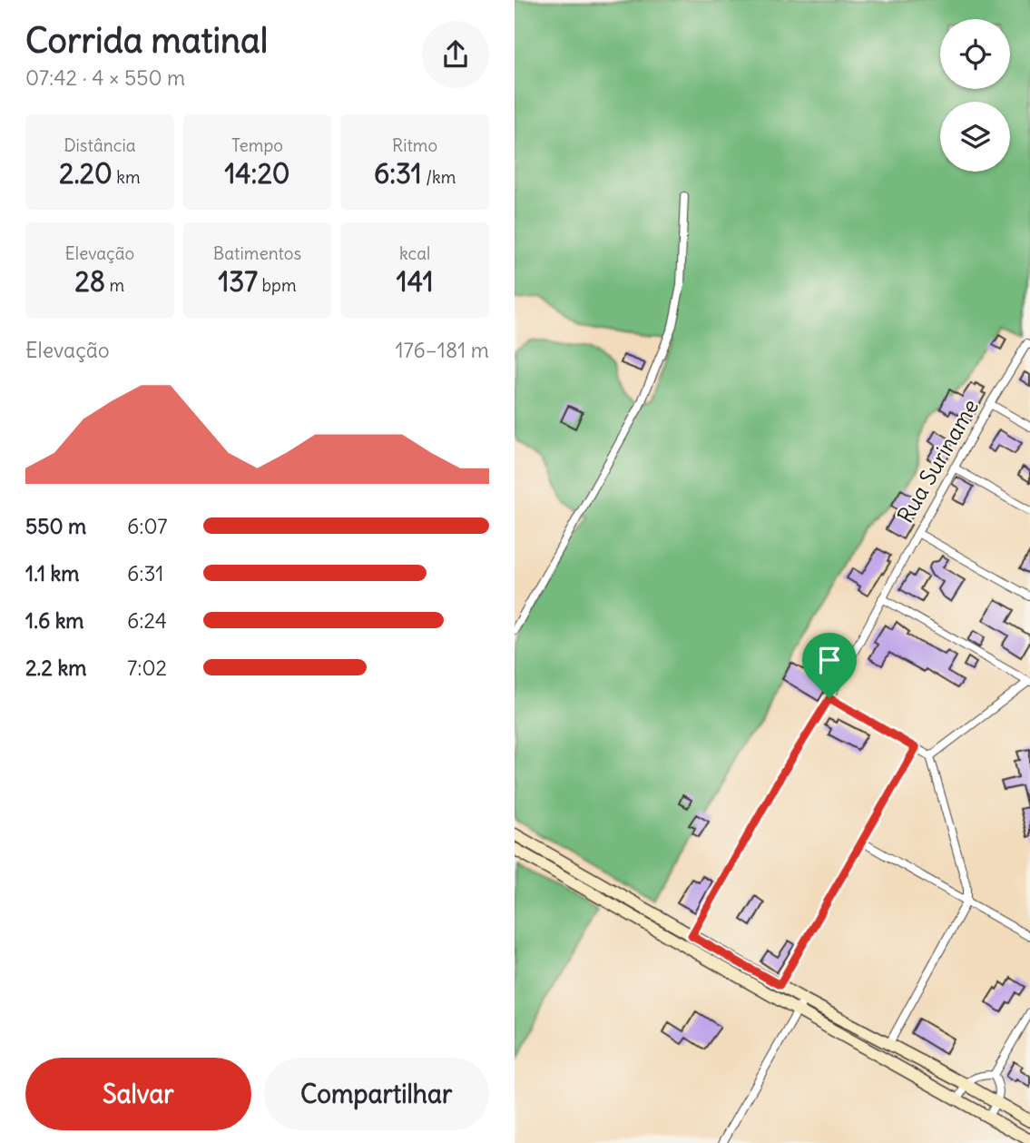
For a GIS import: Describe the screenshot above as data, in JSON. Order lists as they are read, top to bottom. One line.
{"streets":{"street":["Rua Suriname"]},"page":{"heading":["Corrida matinal","07:42 · 4 × 550 m"],"stats":[["Distância","2.20 km"],["Tempo","14:20"],["Ritmo","6:31 /km"],["Elevação","28 m"],["Batimentos","137 bpm"],["kcal","141"]],"chart":["Elevação","176–181 m"],"list":[{"name":"550 m","note":"6:07"},{"name":"1.1 km","note":"6:31"},{"name":"1.6 km","note":"6:24"},{"name":"2.2 km","note":"7:02"}],"buttons":["Salvar","Compartilhar"]}}
